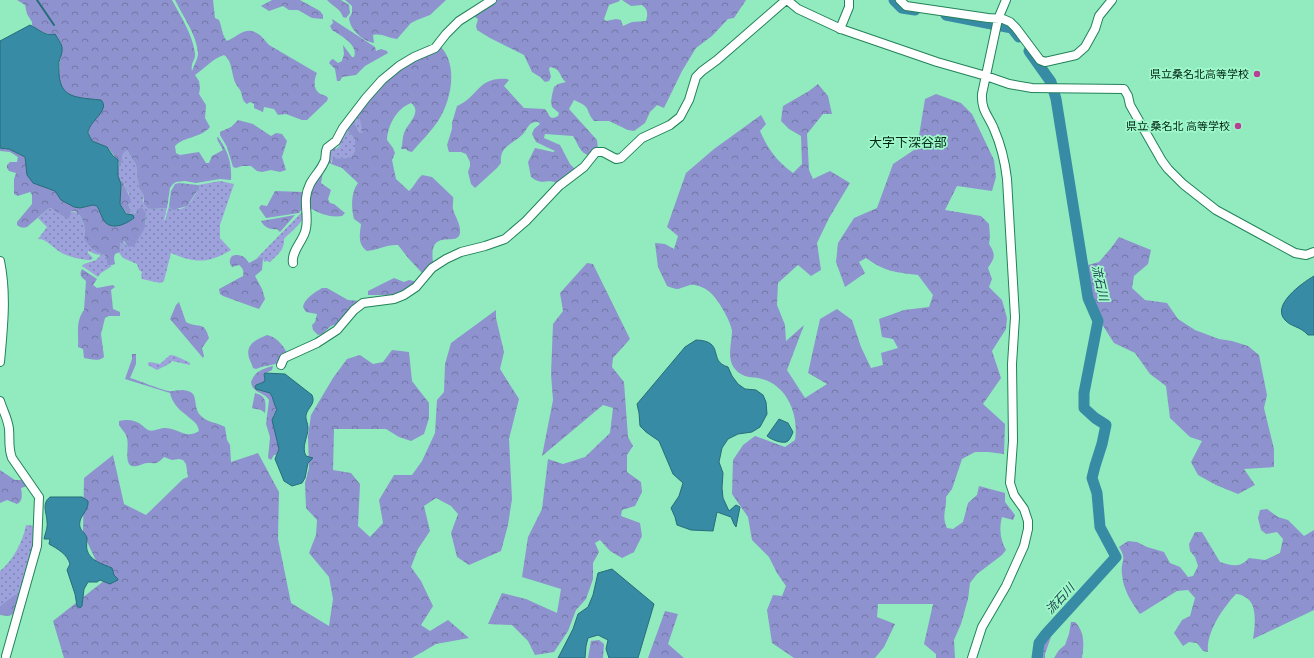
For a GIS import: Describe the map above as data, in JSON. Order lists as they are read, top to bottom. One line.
{"districts":["大字下深谷部"],"water":["流石川"],"places":["県立桑名北高等学校","県立 桑名北 高等学校"]}
